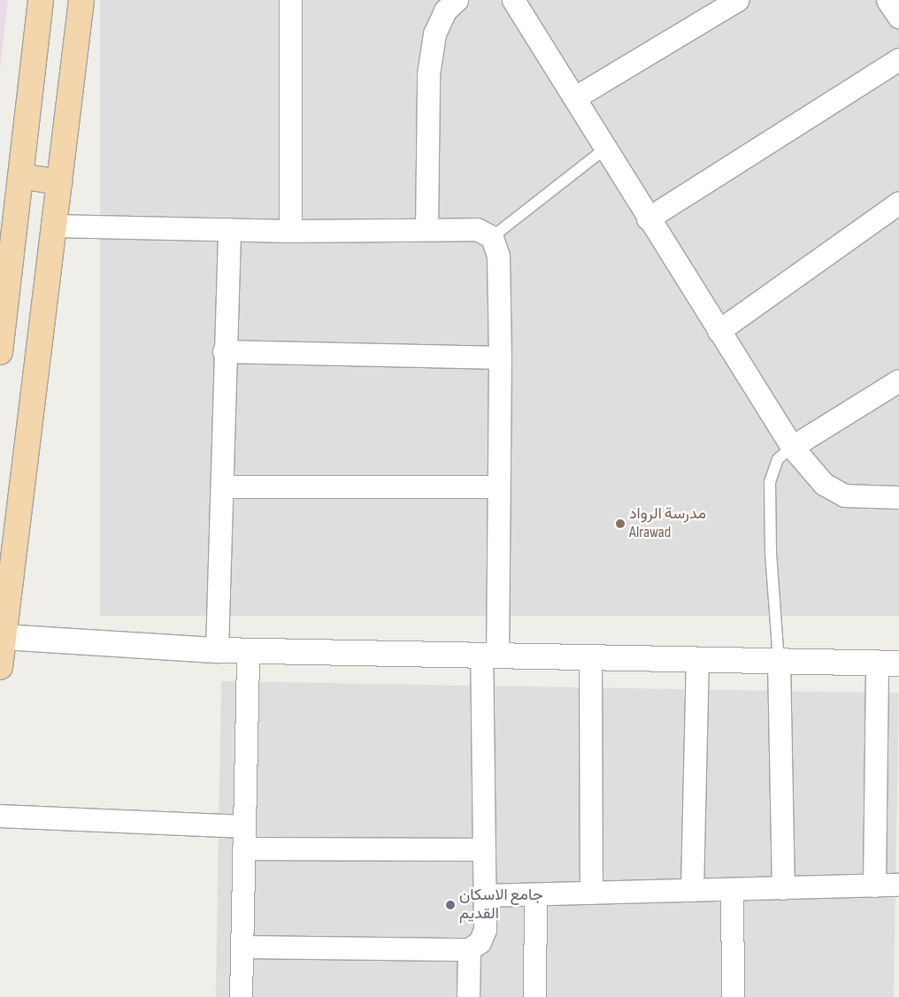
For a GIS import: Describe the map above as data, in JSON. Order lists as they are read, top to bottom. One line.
{"places":["مدرسة الرواد Alrawad","جامع الاسكان القديم"]}
